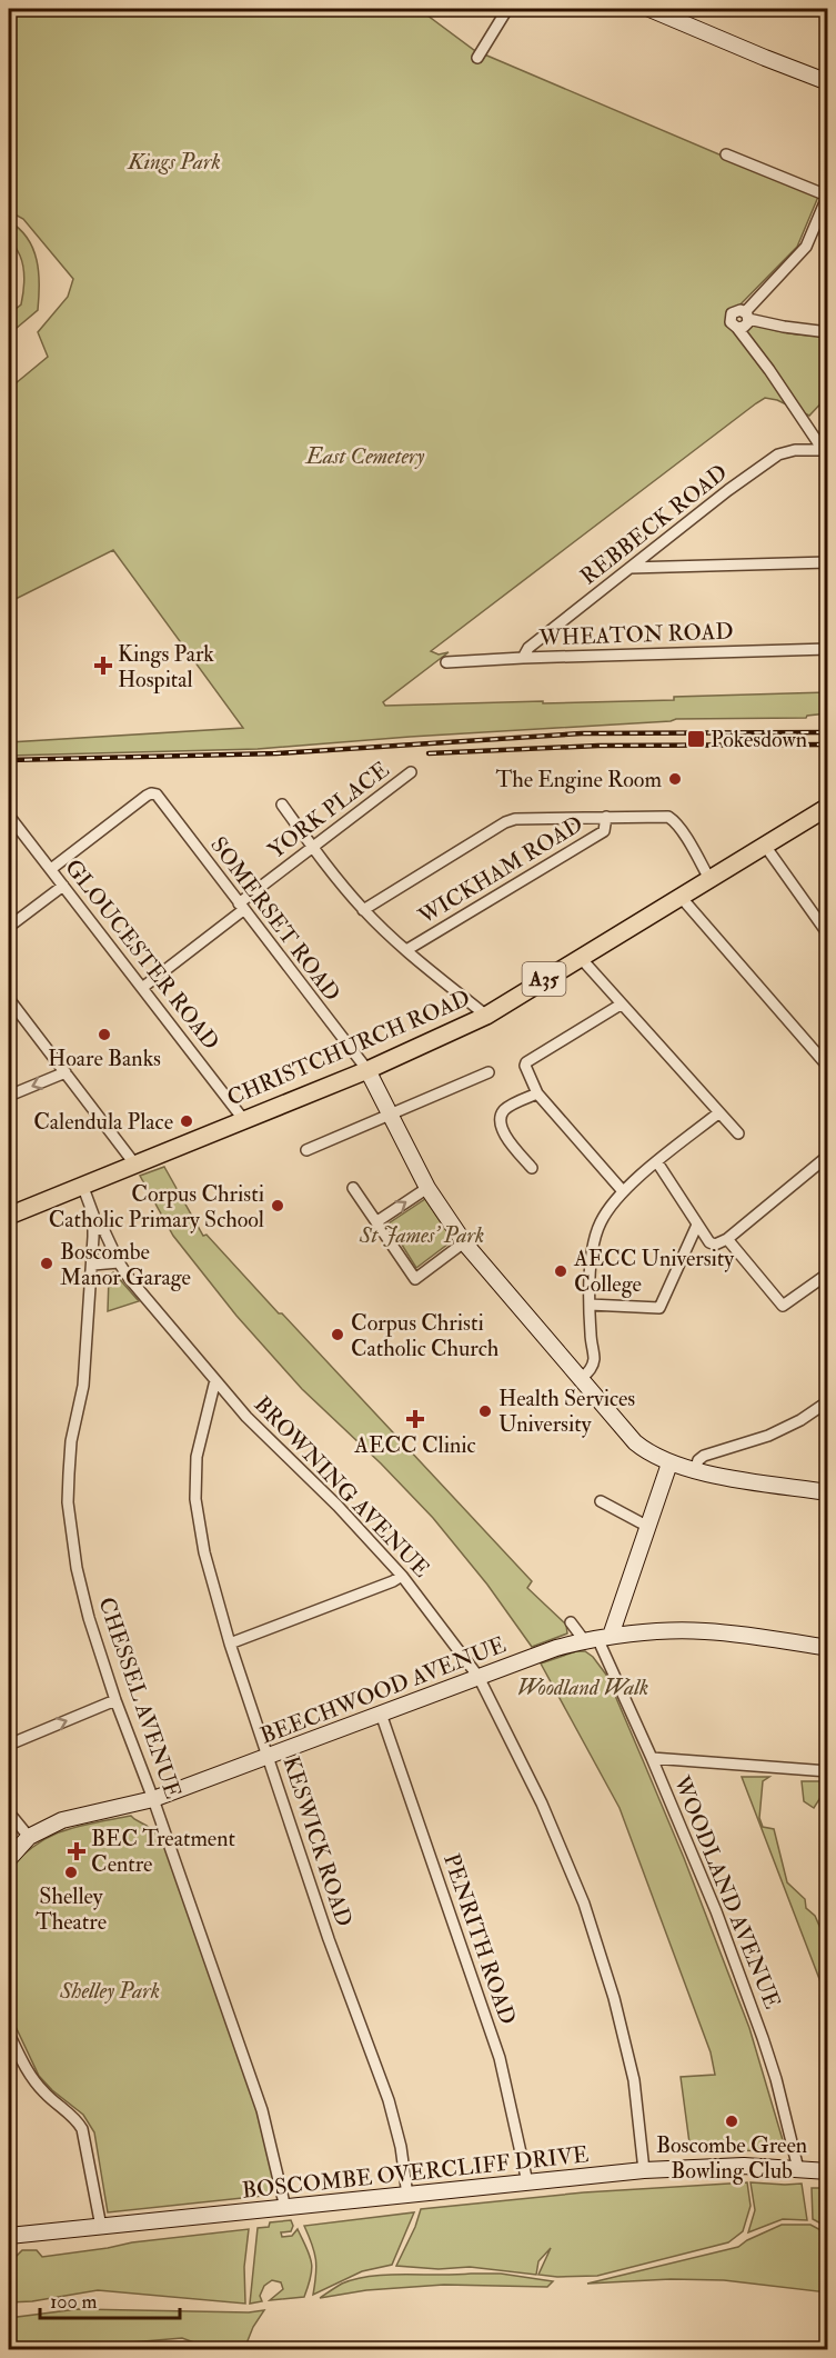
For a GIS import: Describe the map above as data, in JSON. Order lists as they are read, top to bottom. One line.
{"streets":{"main road":["A35","CHRISTCHURCH ROAD"],"street":["REBBECK ROAD","WHEATON ROAD","YORK PLACE","WICKHAM ROAD","SOMERSET ROAD","GLOUCESTER ROAD","BROWNING AVENUE","BEECHWOOD AVENUE","CHESSEL AVENUE","KESWICK ROAD","WOODLAND AVENUE","PENRITH ROAD","BOSCOMBE OVERCLIFF DRIVE"]},"crossings":[["REBBECK ROAD","WHEATON ROAD"],["YORK PLACE","SOMERSET ROAD"],["YORK PLACE","GLOUCESTER ROAD"],["SOMERSET ROAD","GLOUCESTER ROAD"],["SOMERSET ROAD","CHRISTCHURCH ROAD"],["GLOUCESTER ROAD","CHRISTCHURCH ROAD"],["CHRISTCHURCH ROAD","CHESSEL AVENUE"],["BROWNING AVENUE","BEECHWOOD AVENUE"],["BROWNING AVENUE","CHESSEL AVENUE"],["BROWNING AVENUE","KESWICK ROAD"],["BROWNING AVENUE","BOSCOMBE OVERCLIFF DRIVE"],["BEECHWOOD AVENUE","CHESSEL AVENUE"],["BEECHWOOD AVENUE","KESWICK ROAD"],["BEECHWOOD AVENUE","WOODLAND AVENUE"],["BEECHWOOD AVENUE","PENRITH ROAD"],["CHESSEL AVENUE","BOSCOMBE OVERCLIFF DRIVE"],["KESWICK ROAD","BOSCOMBE OVERCLIFF DRIVE"],["WOODLAND AVENUE","BOSCOMBE OVERCLIFF DRIVE"],["PENRITH ROAD","BOSCOMBE OVERCLIFF DRIVE"]],"parks":["Kings Park","East Cemetery","St James' Park","Woodland Walk","Shelley Park"],"places":{"health":["Kings Park Hospital","AECC Clinic","BEC Treatment Centre"],"transit":["Pokesdown"],"other":["The Engine Room","Hoare Banks","Calendula Place","Corpus Christi Catholic Primary School","Boscombe Manor Garage","AECC University College","Corpus Christi Catholic Church","Health Services University","Shelley Theatre","Boscombe Green Bowling Club"]},"scale_bar":"100 m"}
